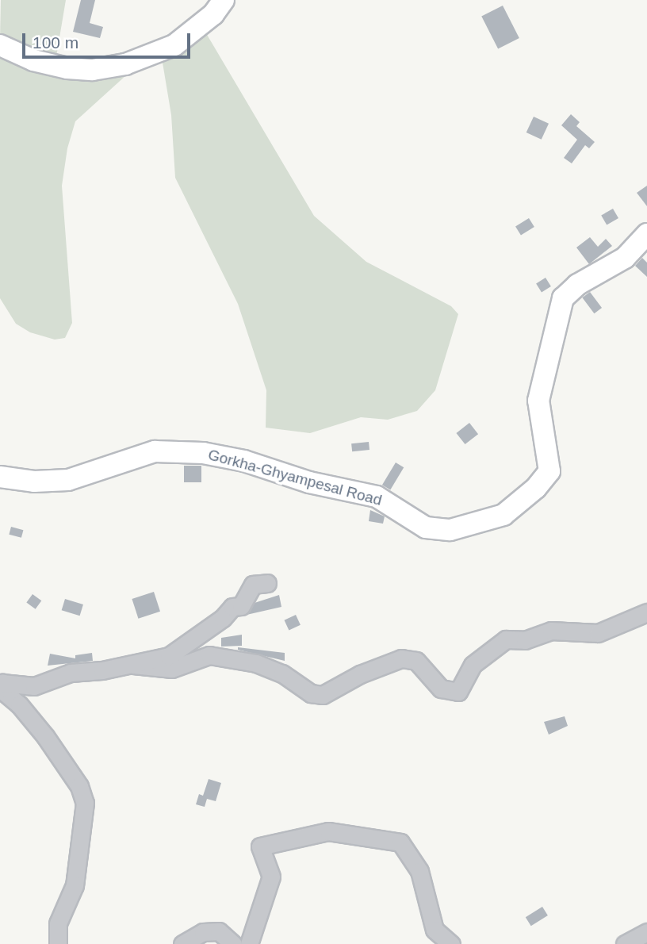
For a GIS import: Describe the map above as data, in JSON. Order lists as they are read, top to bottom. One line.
{"streets":{"main road":["Gorkha-Ghyampesal Road"]},"scale_bar":"100 m"}
